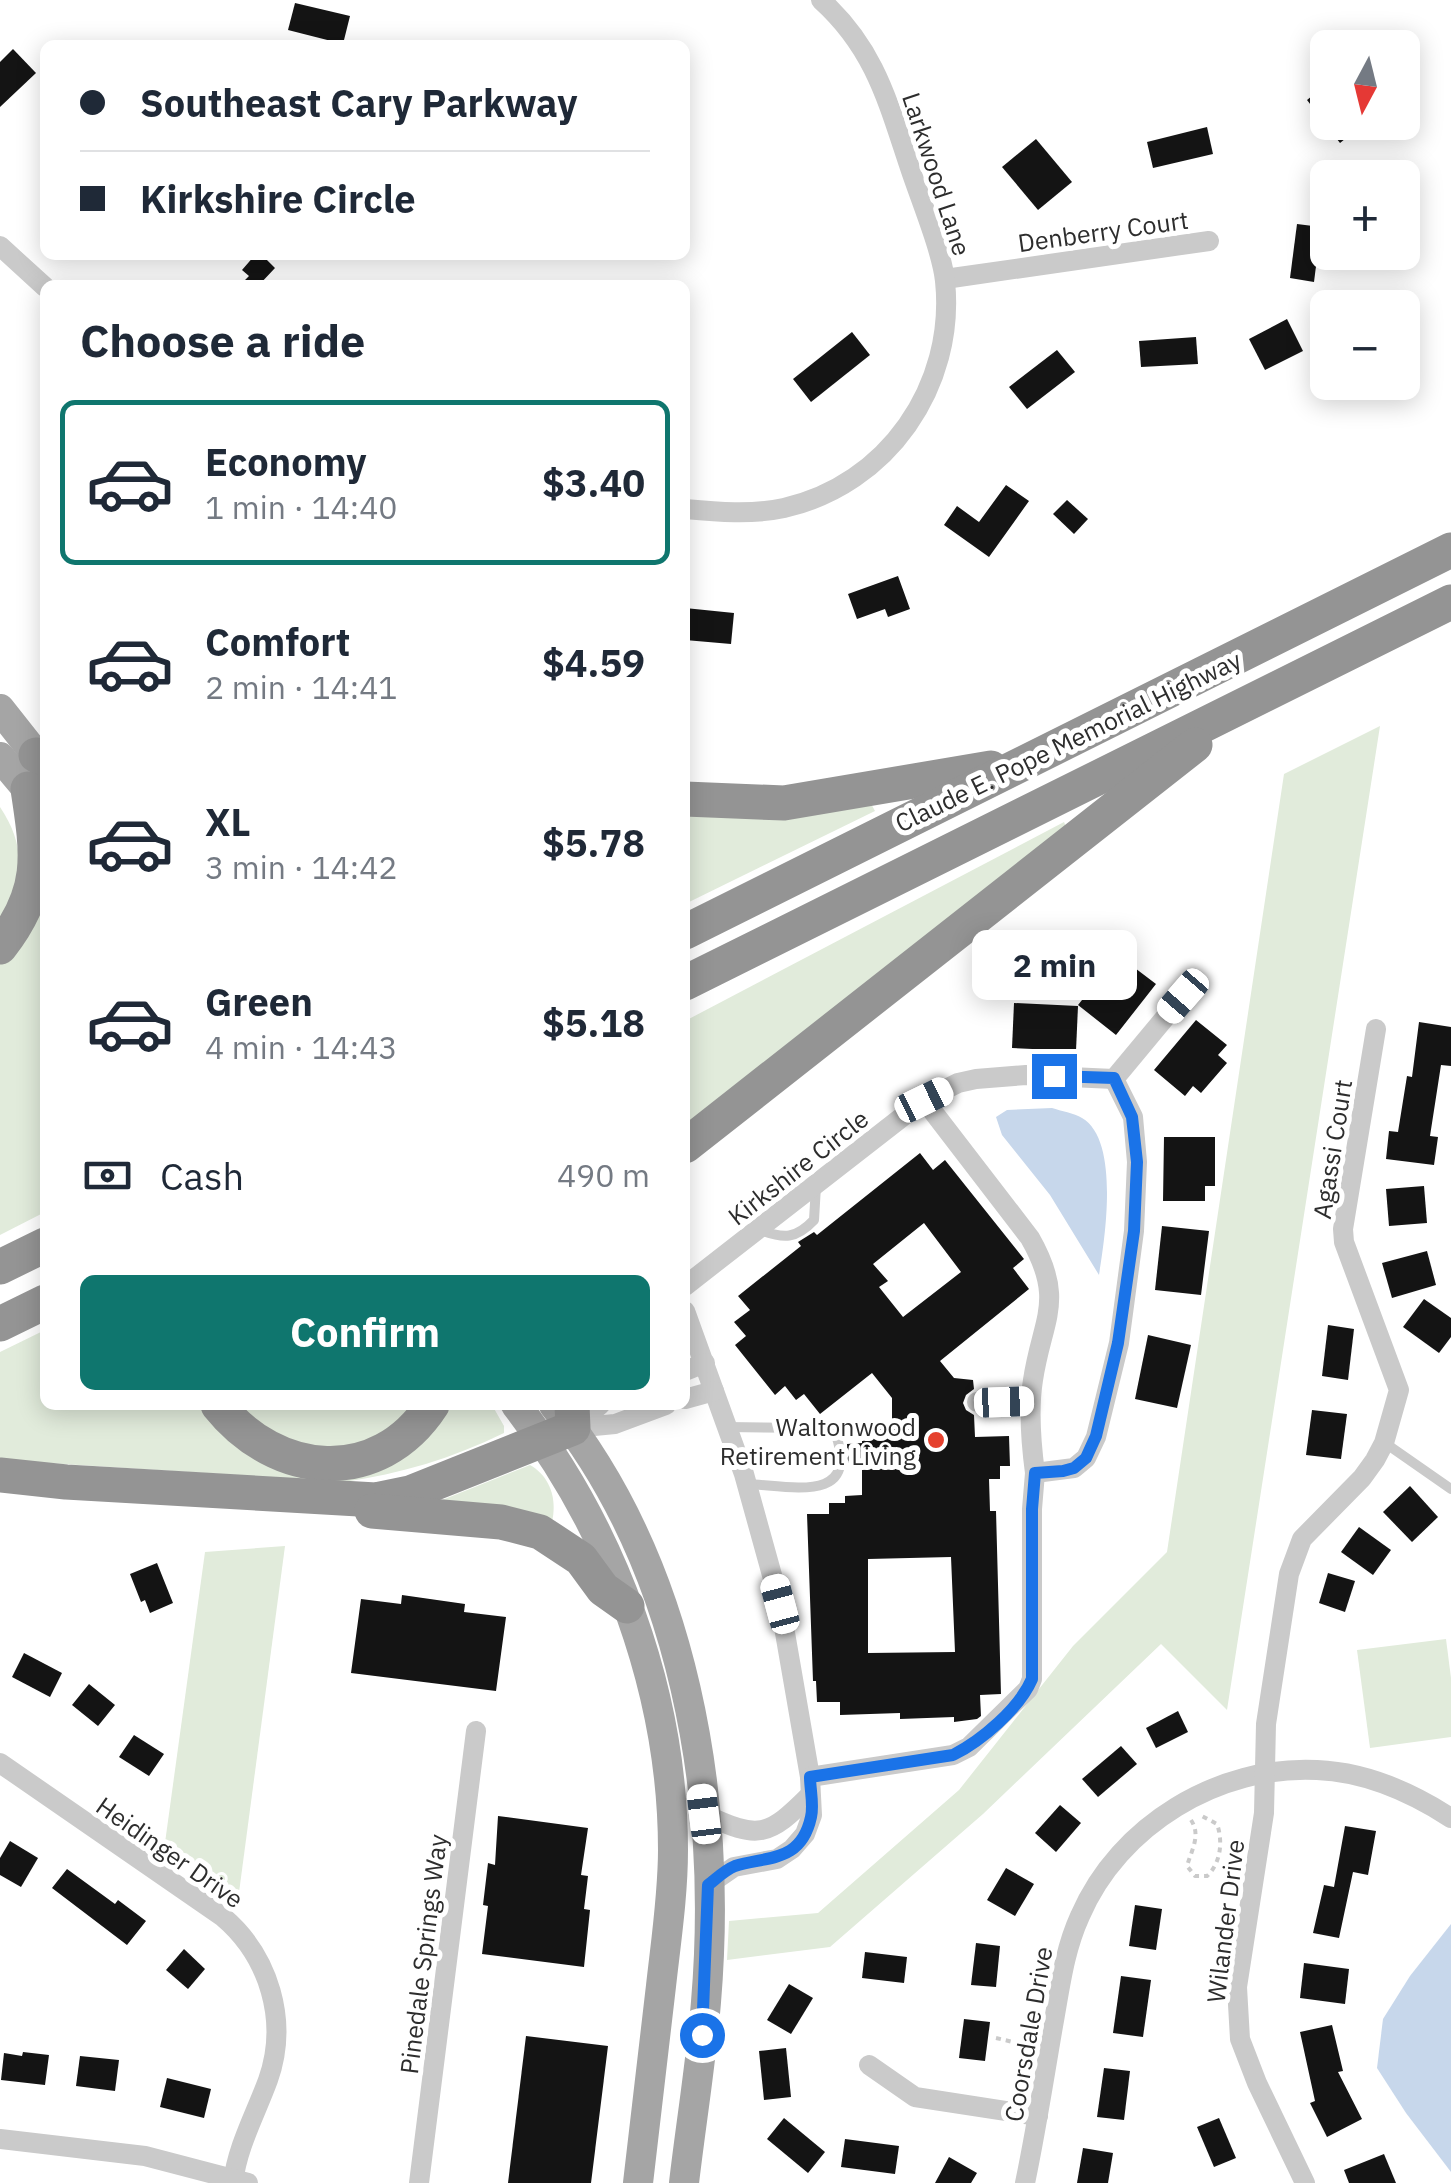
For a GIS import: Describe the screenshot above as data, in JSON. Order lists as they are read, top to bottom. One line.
{"streets":{"highway":["Claude E. Pope Memorial Highway"],"street":["Larkwood Lane","Denberry Court","Agassi Court","Kirkshire Circle","Heidinger Drive","Wilander Drive","Pinedale Springs Way","Coorsdale Drive"]},"crossings":[["Larkwood Lane","Denberry Court"],["Agassi Court","Wilander Drive"],["Agassi Court","Coorsdale Drive"],["Wilander Drive","Coorsdale Drive"]],"places":["Waltonwood Retirement Living"],"north":"bottom","page":{"map_buttons":["+","−"],"banner":["Southeast Cary Parkway","Kirkshire Circle"],"heading":"Choose a ride","list":[{"name":"Economy","note":"1 min · 14:40","value":"$3.40"},{"name":"Comfort","note":"2 min · 14:41","value":"$4.59"},{"name":"XL","note":"3 min · 14:42","value":"$5.78"},{"name":"Green","note":"4 min · 14:43","value":"$5.18"}],"bubble":"2 min","pay":["Cash","490 m"],"buttons":"Confirm"}}
